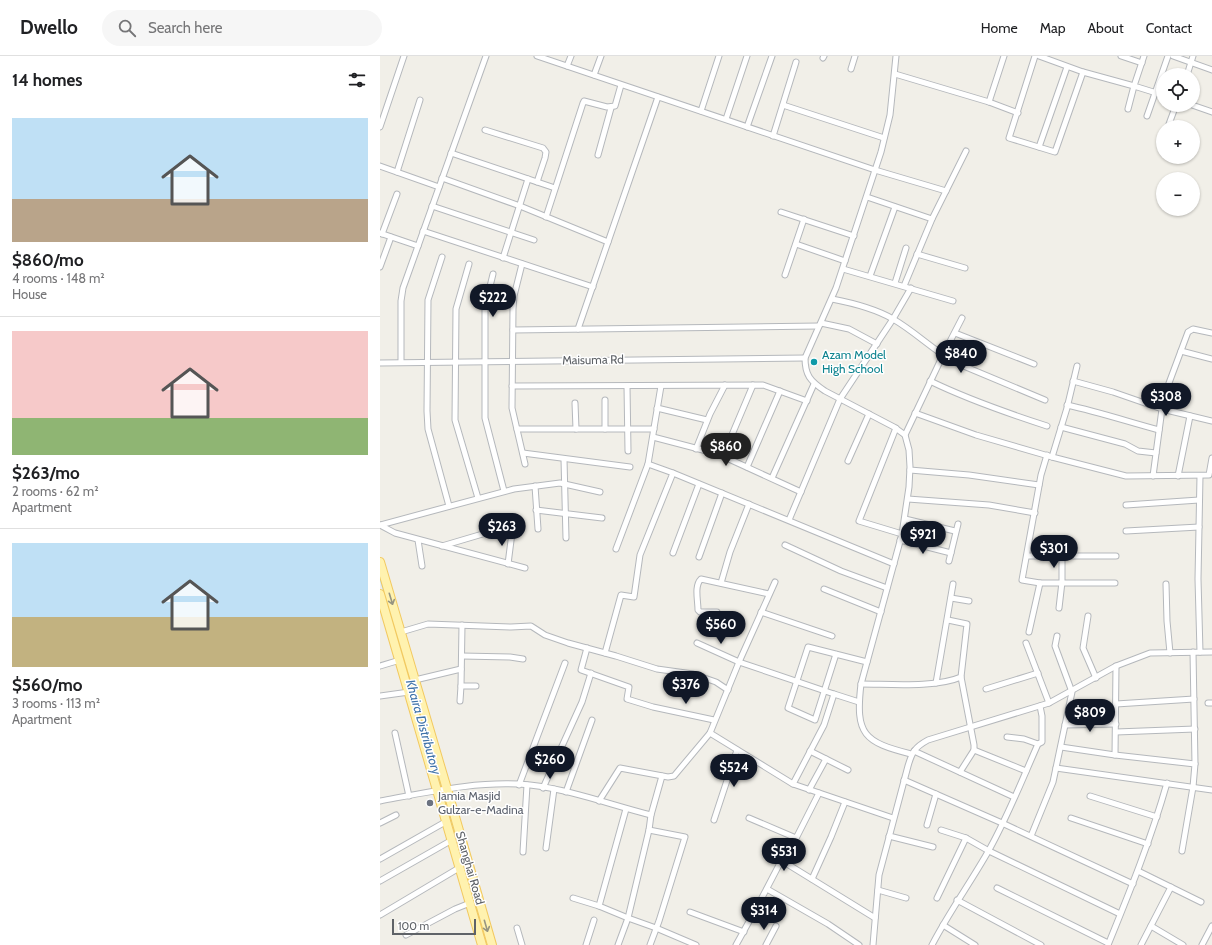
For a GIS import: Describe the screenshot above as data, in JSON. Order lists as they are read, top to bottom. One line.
{"streets":{"main road":["Shanghai Road"],"street":["Maisuma Rd"]},"water":["Khaira Distributory"],"places":["Azam Model High School","Jamia Masjid Gulzar-e-Madina"],"scale_bar":"100 m","page":{"header":"Dwello","search":"Search here","nav":["Home","Map","About","Contact"],"heading":"14 homes","map_buttons":["+","−"],"list":[{"name":"$860/mo","note":"4 rooms · 148 m² · House"},{"name":"$263/mo","note":"2 rooms · 62 m² · Apartment"},{"name":"$560/mo","note":"3 rooms · 113 m² · Apartment"}],"price":["$222","$840","$308","$860","$263","$921","$301","$560","$376","$809","$260","$524","$531","$314"],"scale":"100 m"}}
